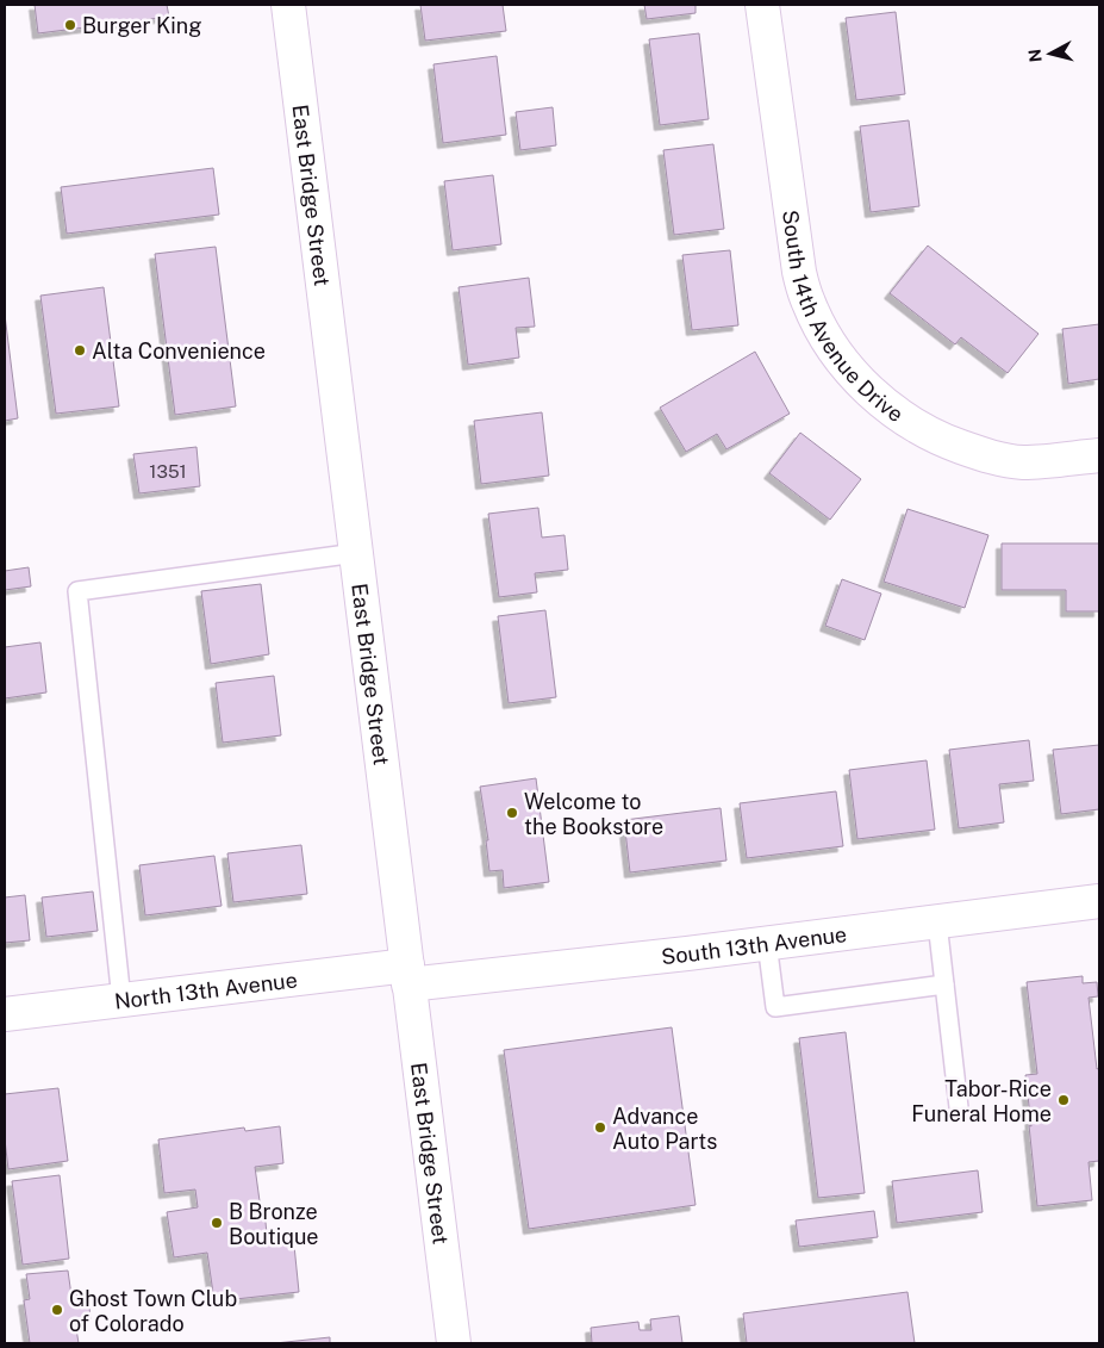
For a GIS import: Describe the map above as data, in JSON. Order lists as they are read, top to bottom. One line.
{"streets":{"street":["East Bridge Street","South 14th Avenue Drive","South 13th Avenue","North 13th Avenue"]},"crossings":[["East Bridge Street","South 13th Avenue"],["East Bridge Street","North 13th Avenue"],["South 13th Avenue","North 13th Avenue"]],"places":["Burger King","Alta Convenience","Welcome to the Bookstore","Tabor-Rice Funeral Home","Advance Auto Parts","B Bronze Boutique","Ghost Town Club of Colorado"],"house_numbers":["1351"],"north":"left"}
